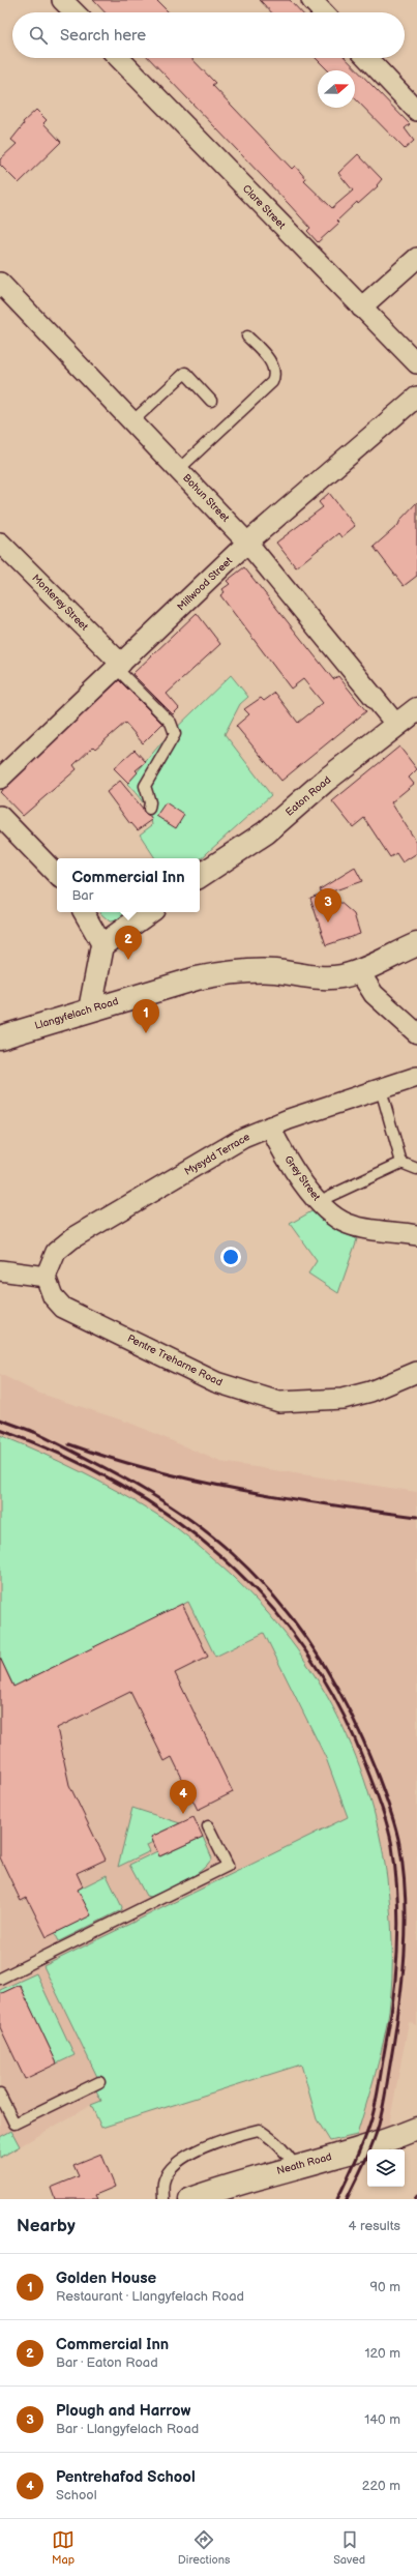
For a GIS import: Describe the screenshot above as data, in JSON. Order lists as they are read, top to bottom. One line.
{"streets":{"main road":["Eaton Road","Llangyfelach Road","Neath Road"],"street":["Clare Street","Bohun Street","Millwood Street","Monterey Street","Mysydd Terrace","Grey Street","Pentre Treharne Road"]},"crossings":[["Bohun Street","Millwood Street"],["Bohun Street","Eaton Road"],["Millwood Street","Monterey Street"],["Mysydd Terrace","Grey Street"],["Mysydd Terrace","Pentre Treharne Road"]],"north":"right","page":{"search":"Search here","popup":["Commercial Inn","Bar"],"pins":["3","2","1","4"],"heading":["Nearby","4 results"],"list":[{"mark":"1","name":"Golden House","note":"Restaurant · Llangyfelach Road","value":"90 m"},{"mark":"2","name":"Commercial Inn","note":"Bar · Eaton Road","value":"120 m"},{"mark":"3","name":"Plough and Harrow","note":"Bar · Llangyfelach Road","value":"140 m"},{"mark":"4","name":"Pentrehafod School","note":"School","value":"220 m"}],"nav":["Map","Directions","Saved"]}}
